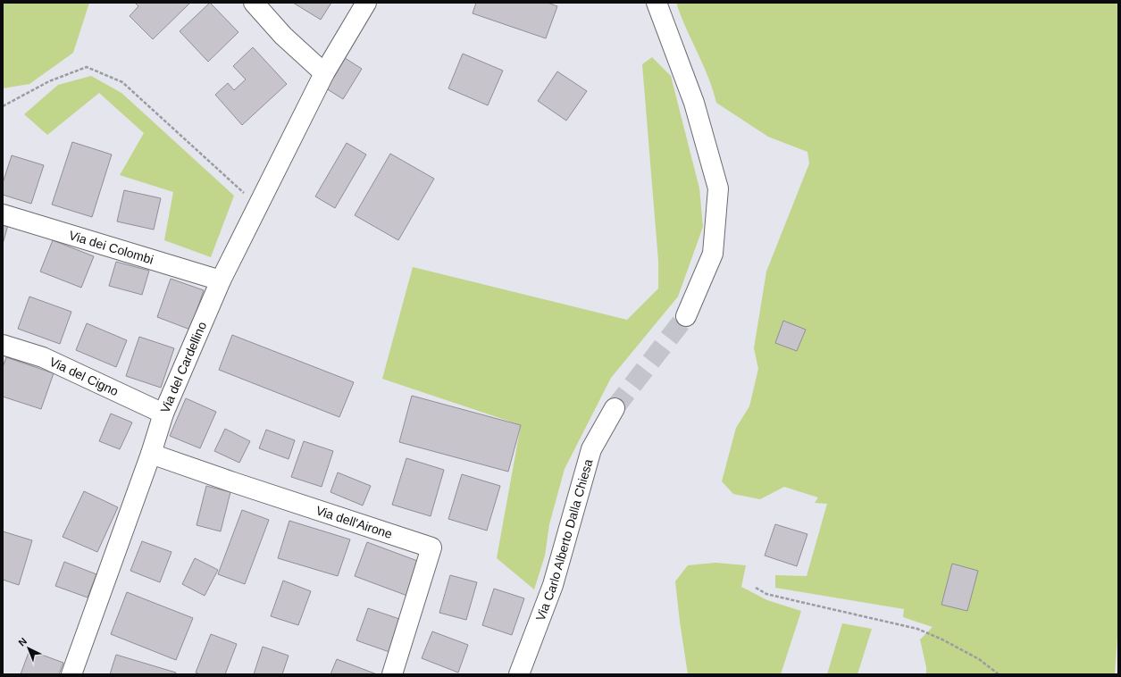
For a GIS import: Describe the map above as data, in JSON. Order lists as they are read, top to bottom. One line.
{"streets":{"street":["Via dei Colombi","Via del Cardellino","Via del Cigno","Via dell'Airone","Via Carlo Alberto Dalla Chiesa"]},"crossings":[["Via dei Colombi","Via del Cardellino"],["Via del Cardellino","Via del Cigno"],["Via del Cardellino","Via dell'Airone"]],"north":"top left"}
